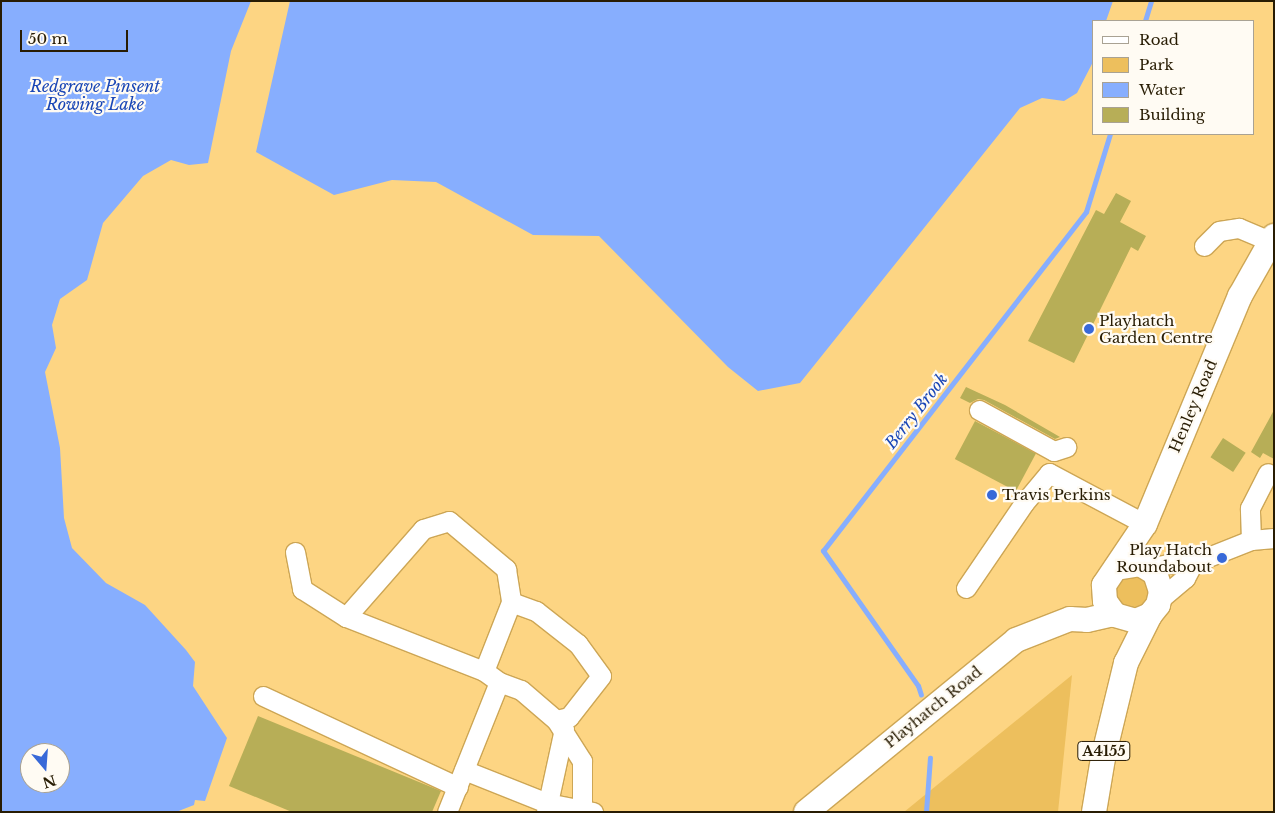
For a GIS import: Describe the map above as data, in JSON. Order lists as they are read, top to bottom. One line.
{"streets":{"main road":["Henley Road","Playhatch Road","A4155"]},"crossings":[["Henley Road","Playhatch Road"],["Henley Road","A4155"],["Playhatch Road","A4155"]],"water":["Redgrave Pinsent Rowing Lake","Berry Brook"],"places":["Playhatch Garden Centre","Travis Perkins","Play Hatch Roundabout"],"legend":["Road","Park","Water","Building"],"scale_bar":"50 m","north":"bottom"}
